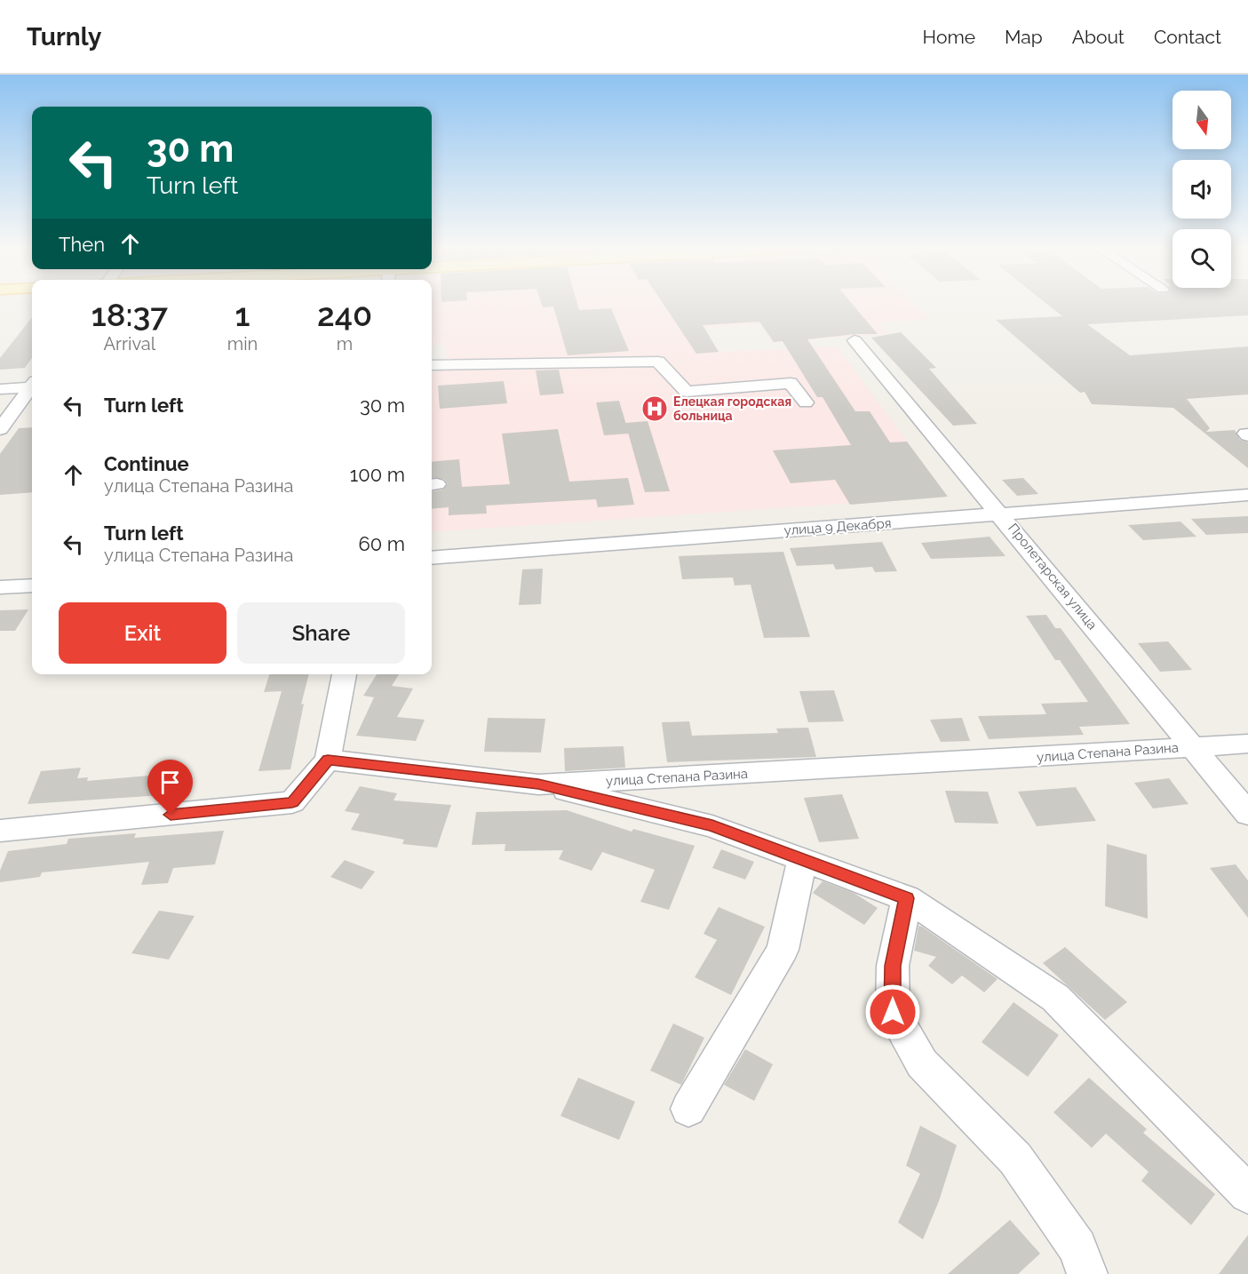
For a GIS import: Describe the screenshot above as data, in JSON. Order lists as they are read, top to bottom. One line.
{"streets":{"street":["улица 9 Декабря","Пролетарская улица","улица Степана Разина"]},"crossings":[["улица 9 Декабря","Пролетарская улица"],["Пролетарская улица","улица Степана Разина"]],"places":{"hospital":["Елецкая городская больница"]},"north":"bottom","page":{"header":"Turnly","nav":["Home","Map","About","Contact"],"turn":["30 m","Turn left"],"then":"Then","eta":["18:37","Arrival","1","min","240","m"],"list":[{"name":"Turn left","value":"30 m"},{"name":"Continue","note":"улица Степана Разина","value":"100 m"},{"name":"Turn left","note":"улица Степана Разина","value":"60 m"}],"buttons":["Exit","Share"]}}
